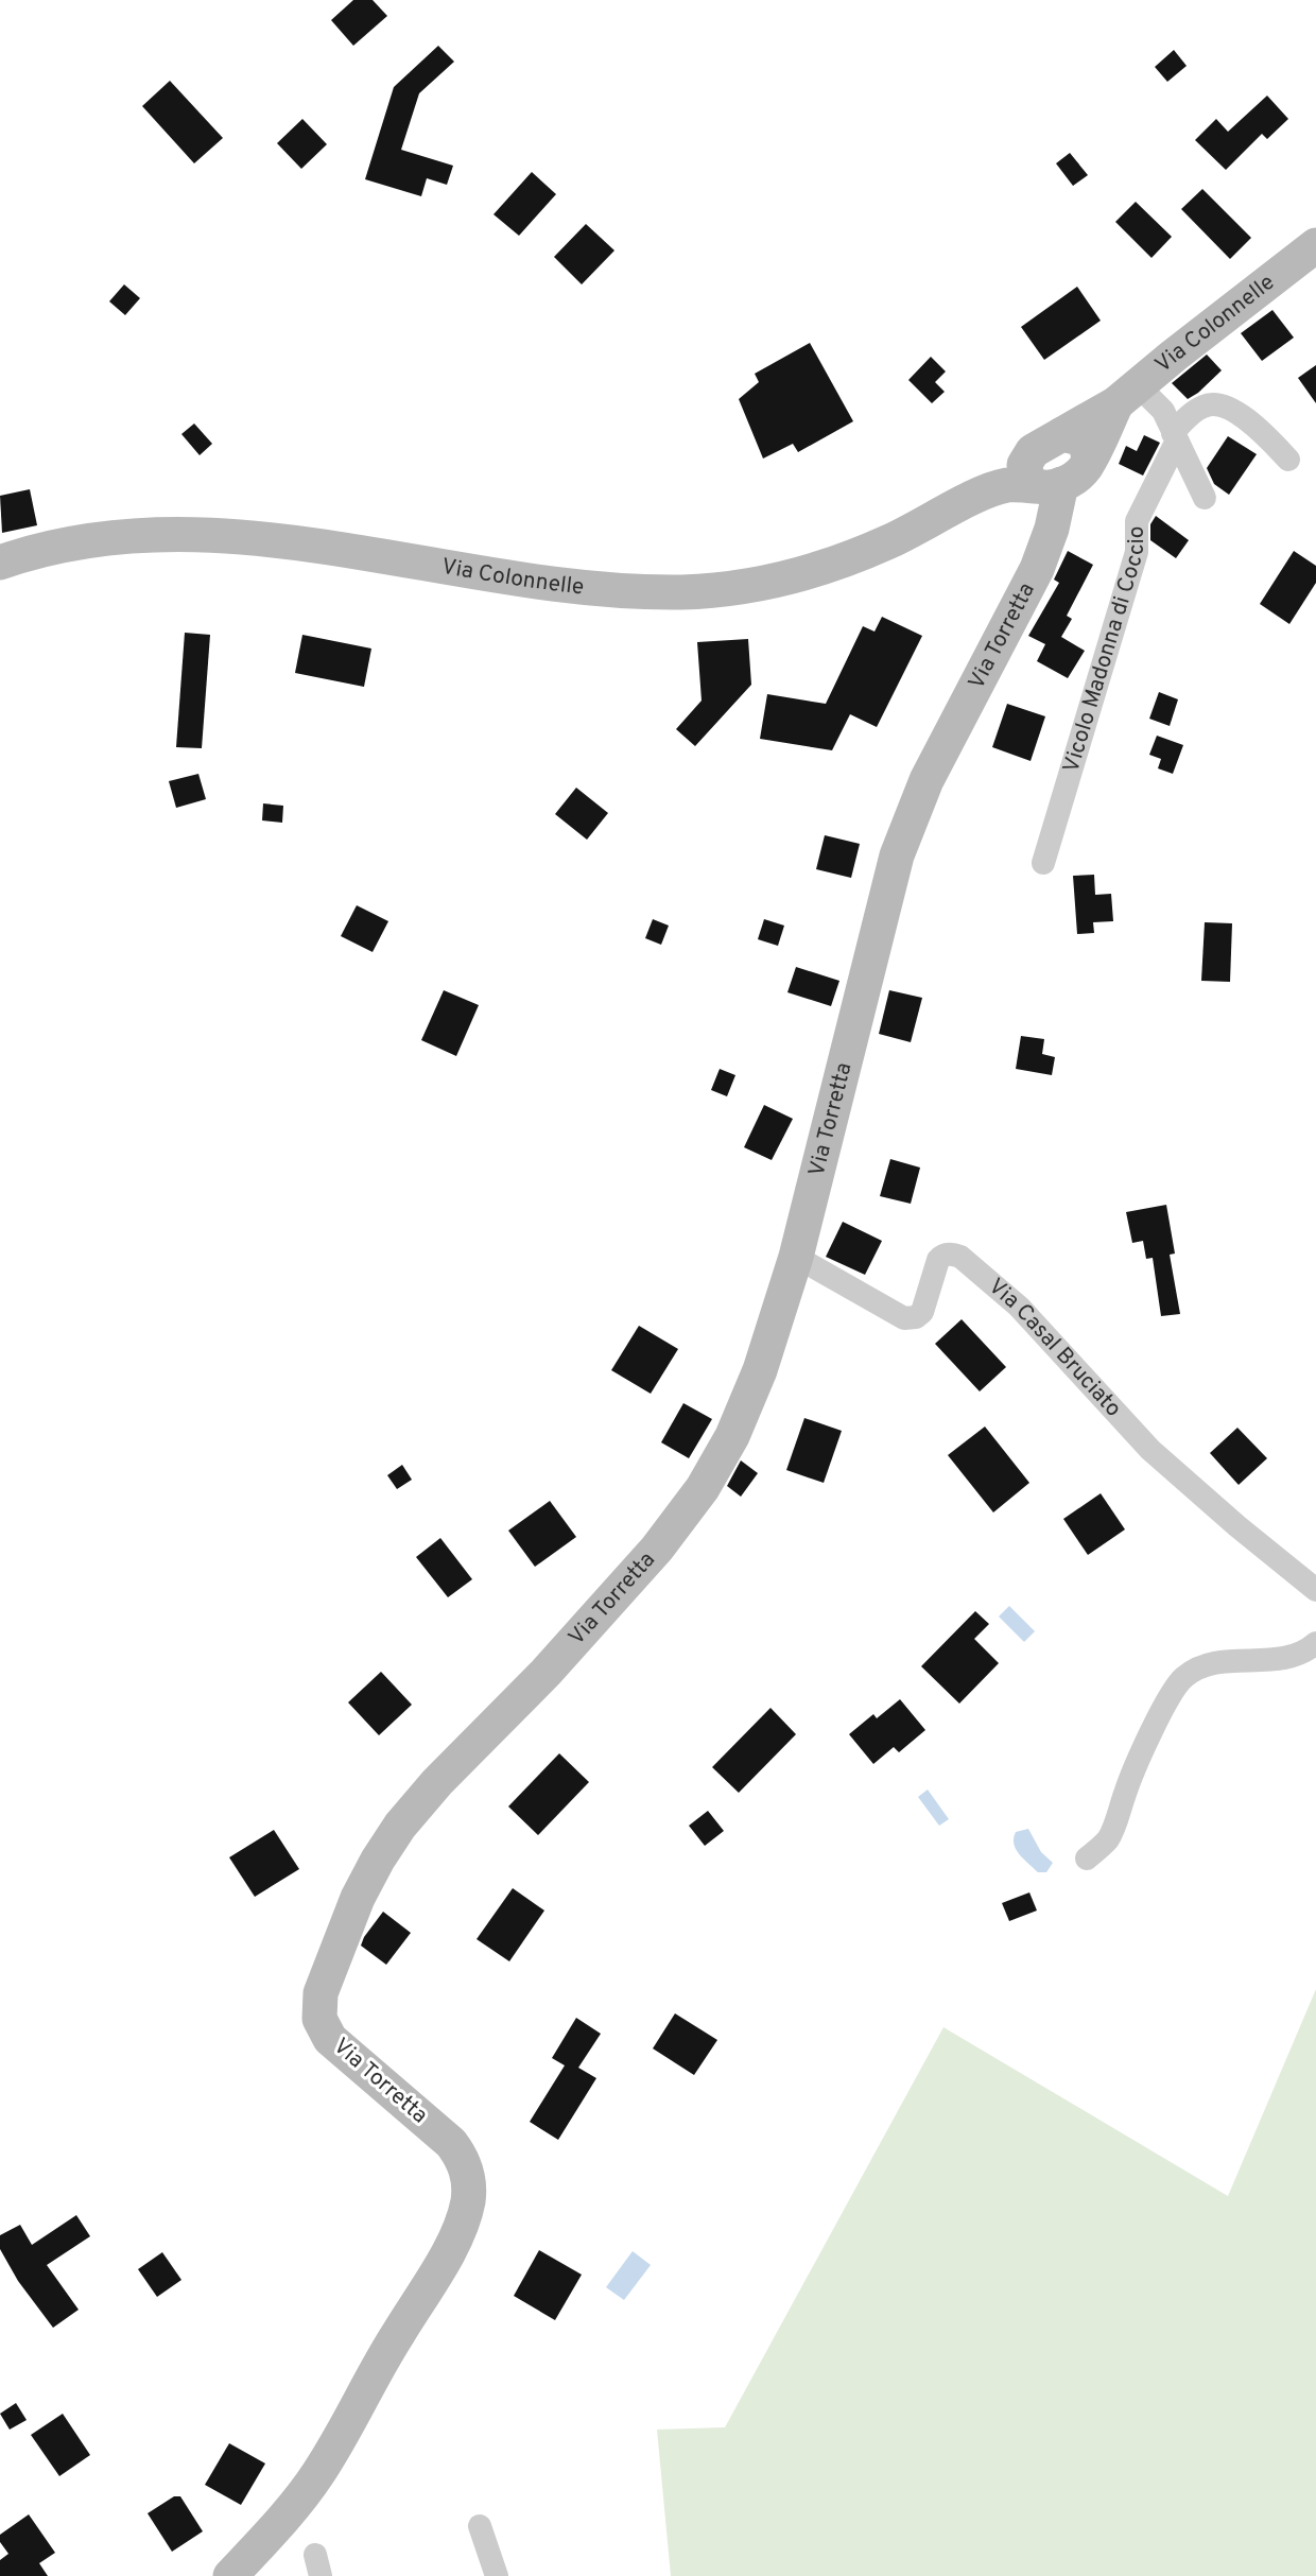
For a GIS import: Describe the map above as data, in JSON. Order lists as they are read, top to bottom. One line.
{"streets":{"street":["Via Colonnelle","Via Torretta","Vicolo Madonna di Coccio","Via Casal Bruciato"]},"crossings":[["Via Colonnelle","Via Torretta"],["Via Torretta","Via Casal Bruciato"]]}
